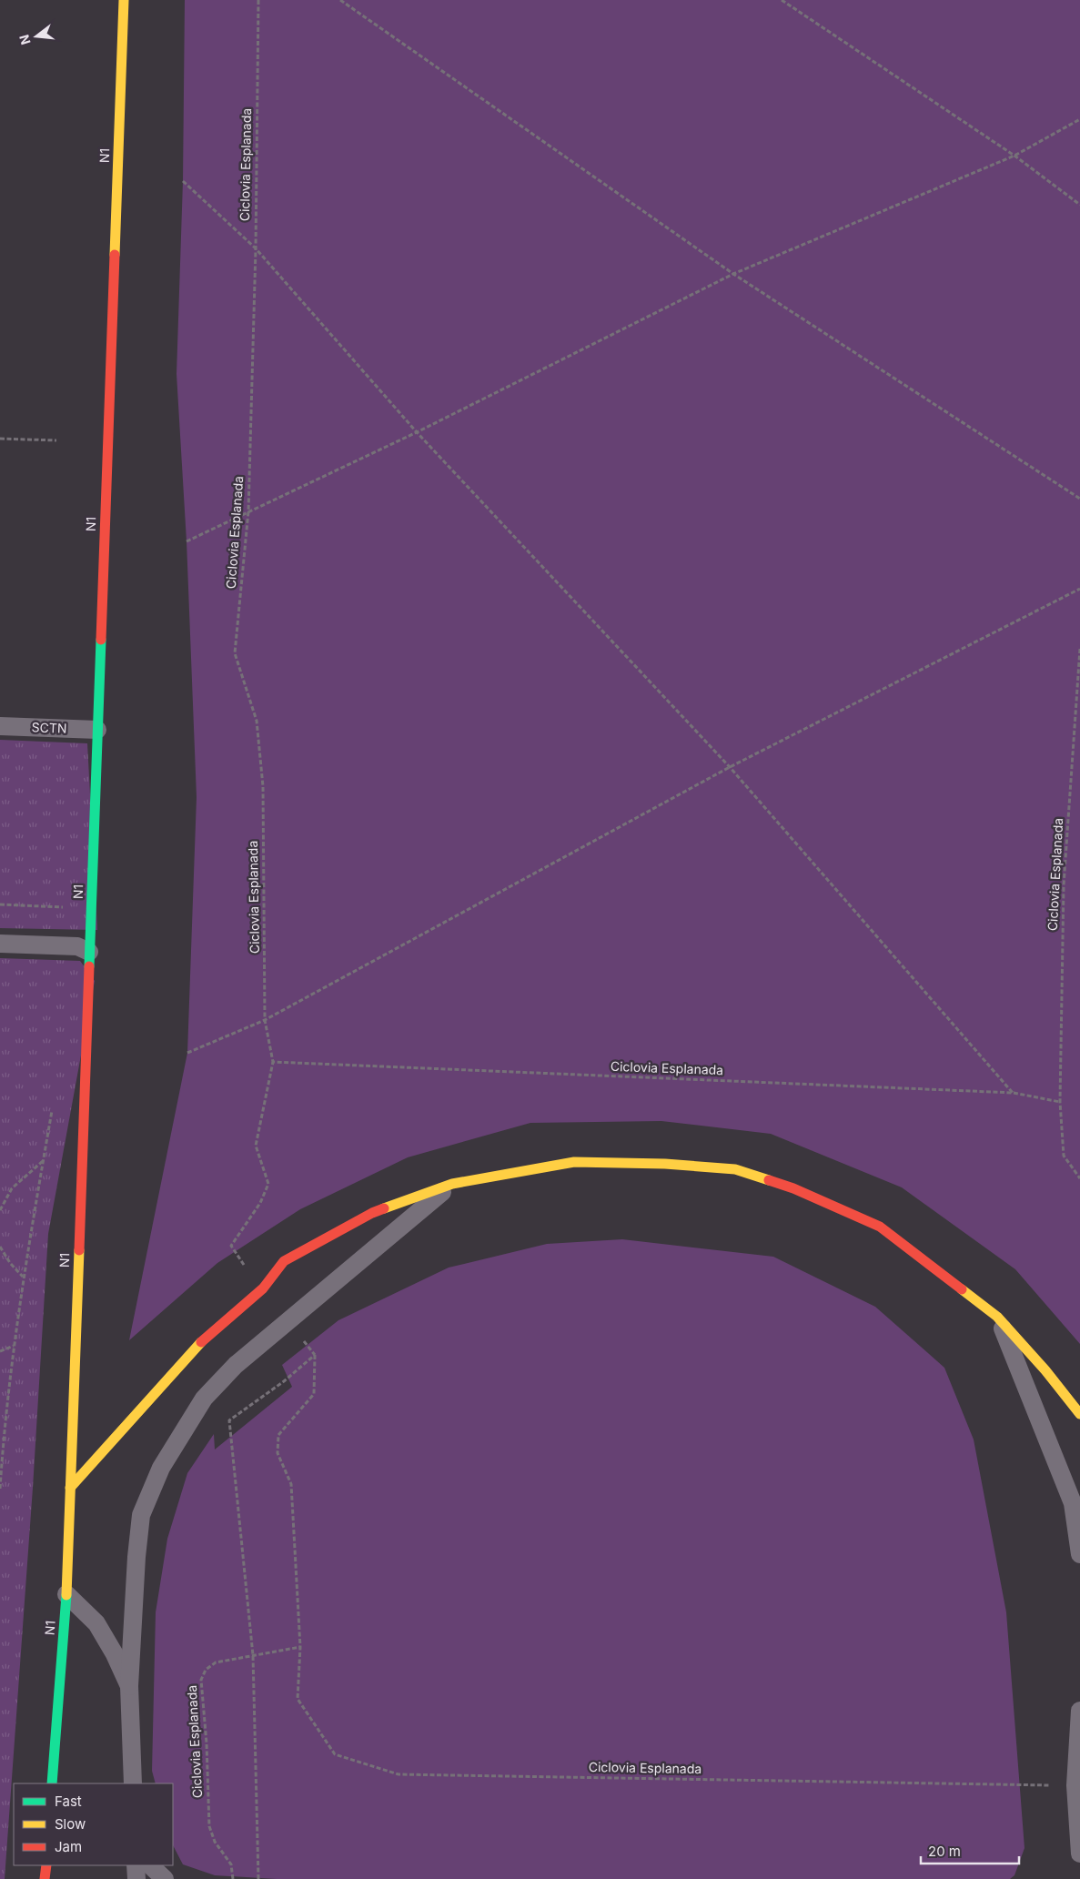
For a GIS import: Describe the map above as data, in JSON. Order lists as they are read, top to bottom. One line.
{"streets":{"highway":["N1"],"lane":["SCTN"],"path":["Ciclovia Esplanada"]},"crossings":[["N1","SCTN"]],"legend":["Fast","Slow","Jam"],"scale_bar":"20 m","north":"left"}
